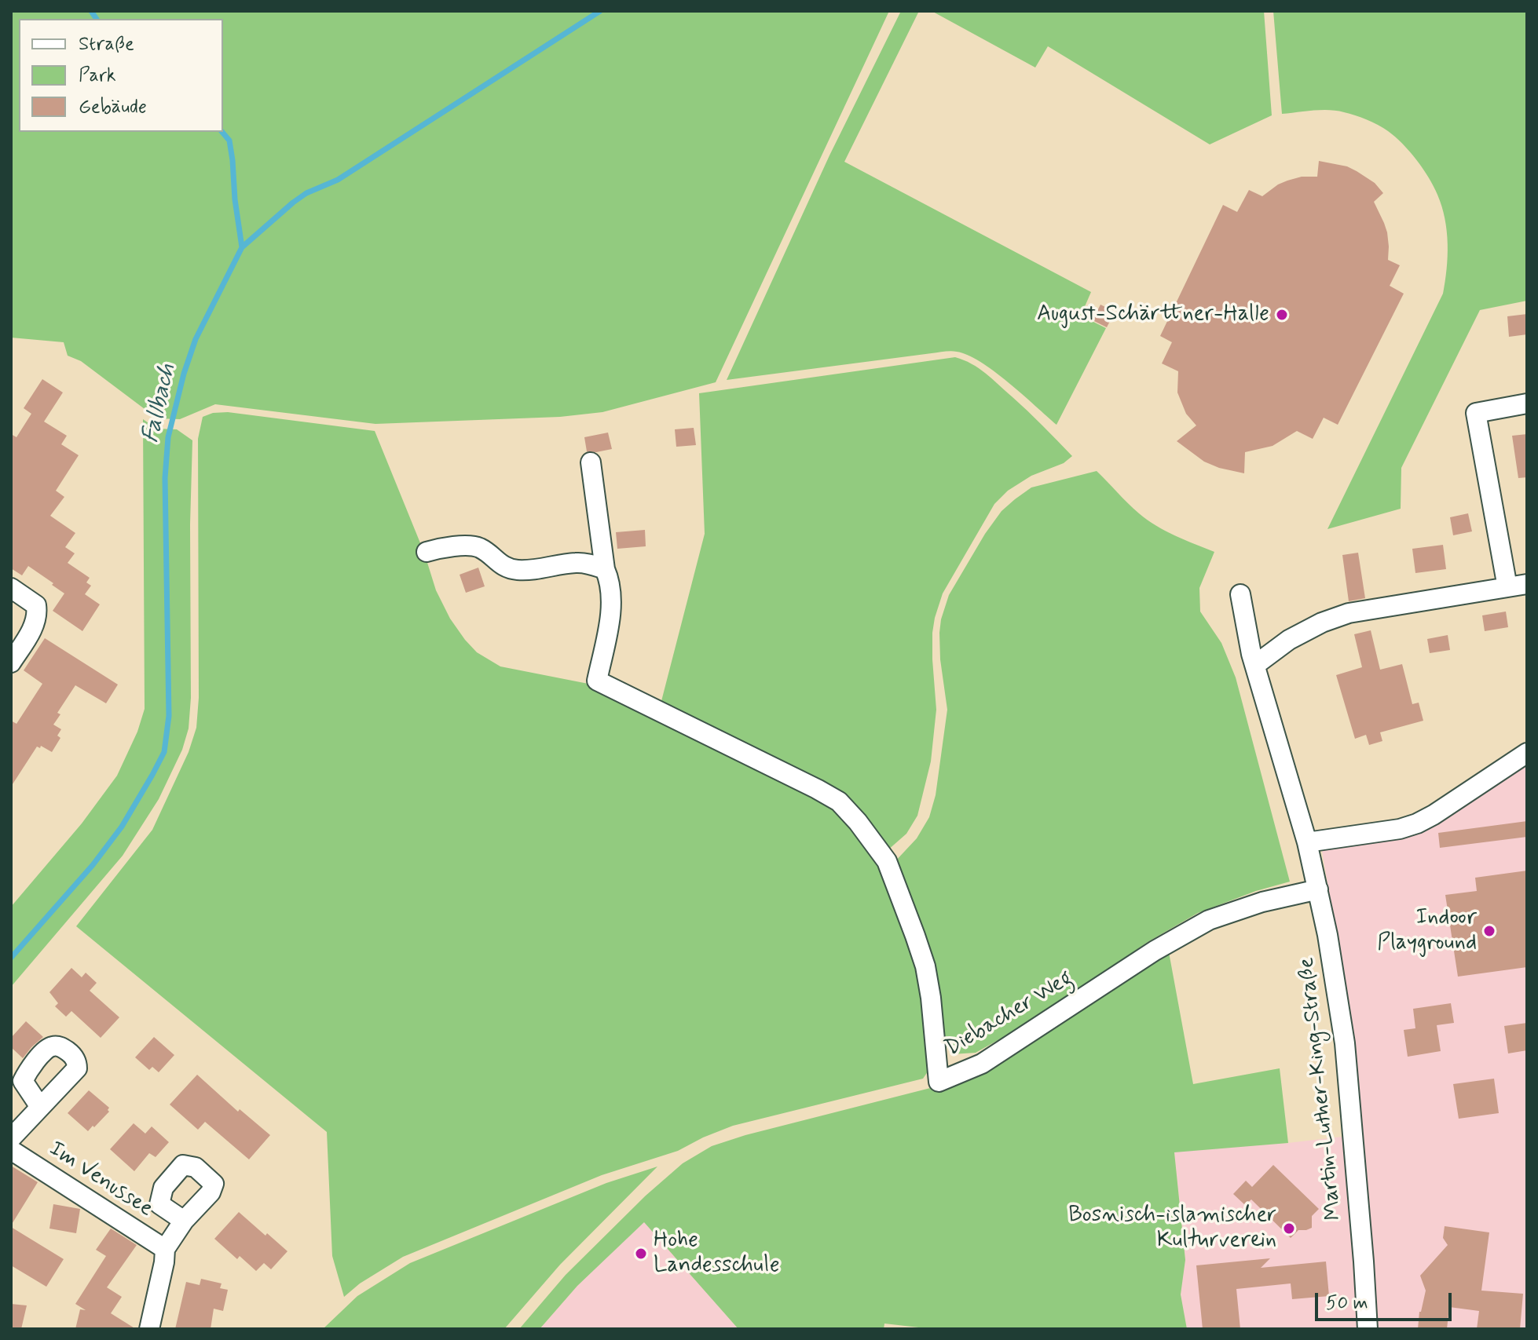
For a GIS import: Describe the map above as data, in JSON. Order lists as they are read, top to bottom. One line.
{"streets":{"street":["Diebacher Weg","Martin-Luther-King-Straße","Im Venussee"]},"crossings":[["Diebacher Weg","Martin-Luther-King-Straße"]],"water":["Fallbach"],"places":["August-Schärttner-Halle","Indoor Playground","Bosnisch-islamischer Kulturverein","Hohe Landesschule"],"legend":["Straße","Park","Gebäude"],"scale_bar":"50 m"}
